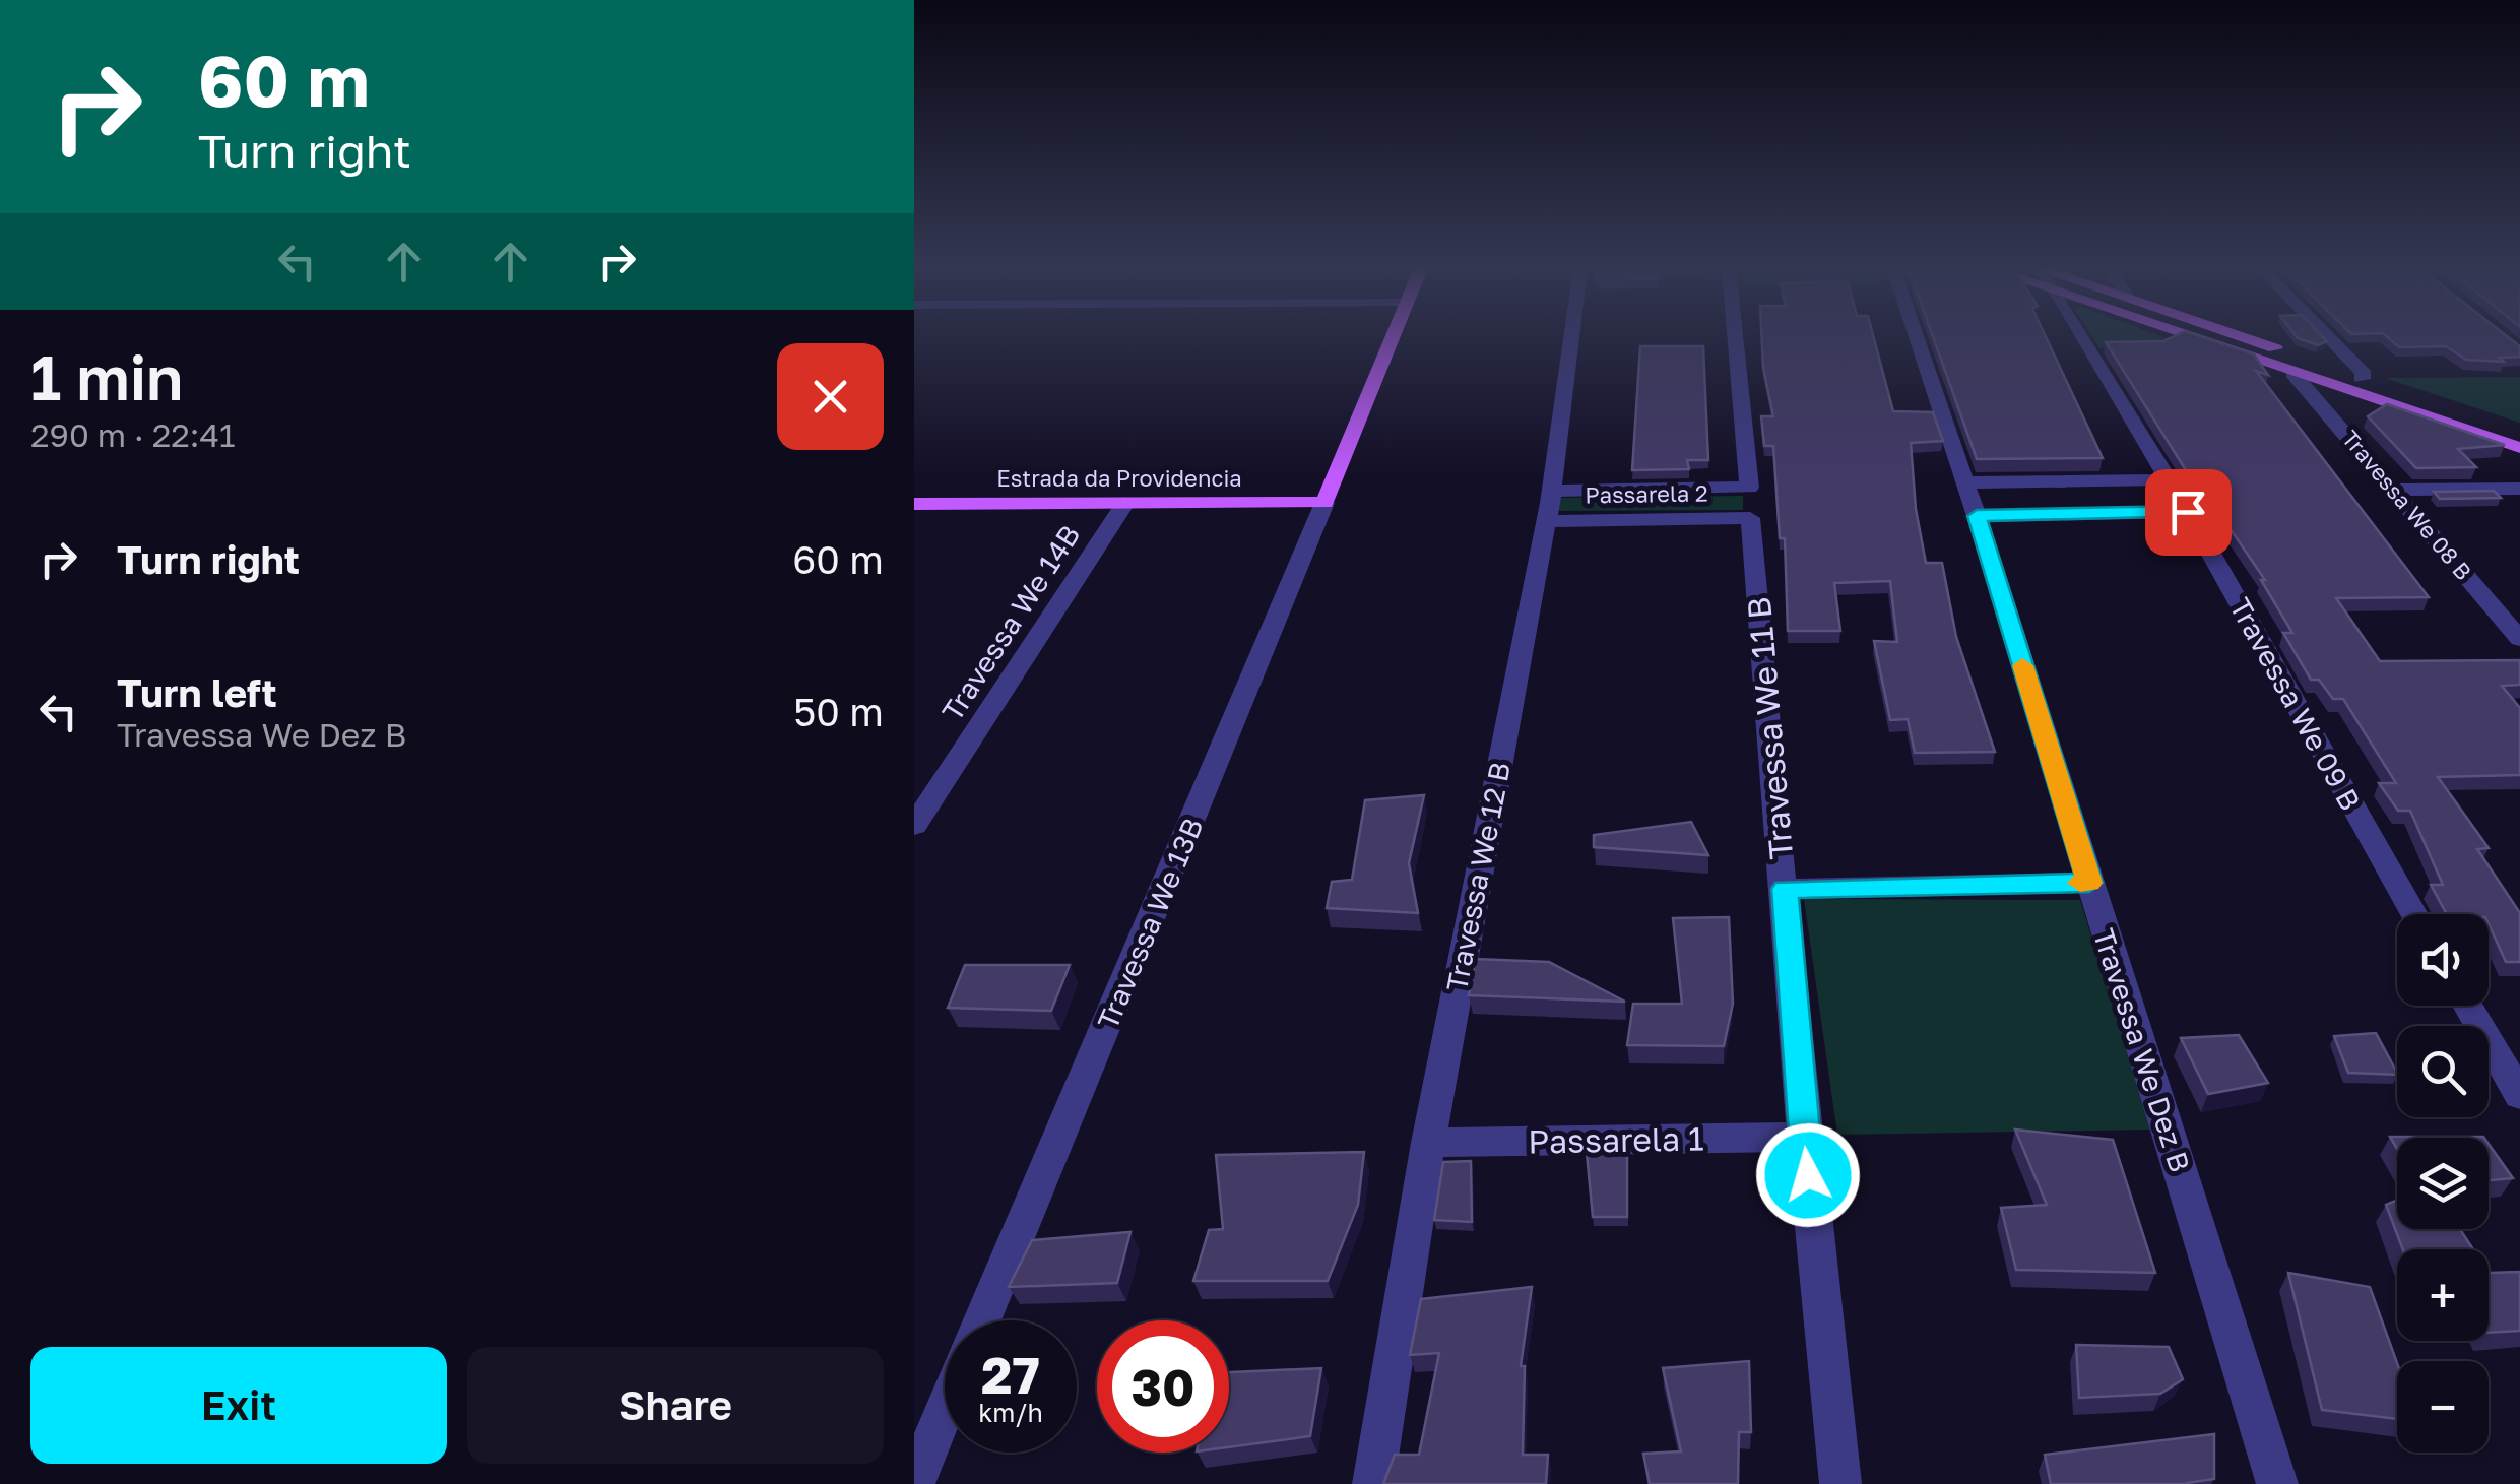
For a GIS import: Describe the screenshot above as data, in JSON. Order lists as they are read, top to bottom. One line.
{"streets":{"main road":["Estrada da Providencia","Travessa We 13B"],"street":["Passarela 2","Travessa We 08 B","Travessa We 14B","Travessa We 09 B","Travessa We 11 B","Travessa We 12 B","Travessa We Dez B","Passarela 1"]},"crossings":[["Estrada da Providencia","Travessa We 14B"],["Estrada da Providencia","Travessa We 13B"],["Passarela 2","Travessa We 11 B"],["Passarela 2","Travessa We 12 B"],["Travessa We 11 B","Passarela 1"],["Travessa We 12 B","Passarela 1"]],"page":{"turn":["60 m","Turn right"],"heading":["1 min","290 m · 22:41"],"list":[{"name":"Turn right","value":"60 m"},{"name":"Turn left","note":"Travessa We Dez B","value":"50 m"}],"map_buttons":["+","−"],"speed":"27 km/h","limit":"30","buttons":["Exit","Share"]}}
